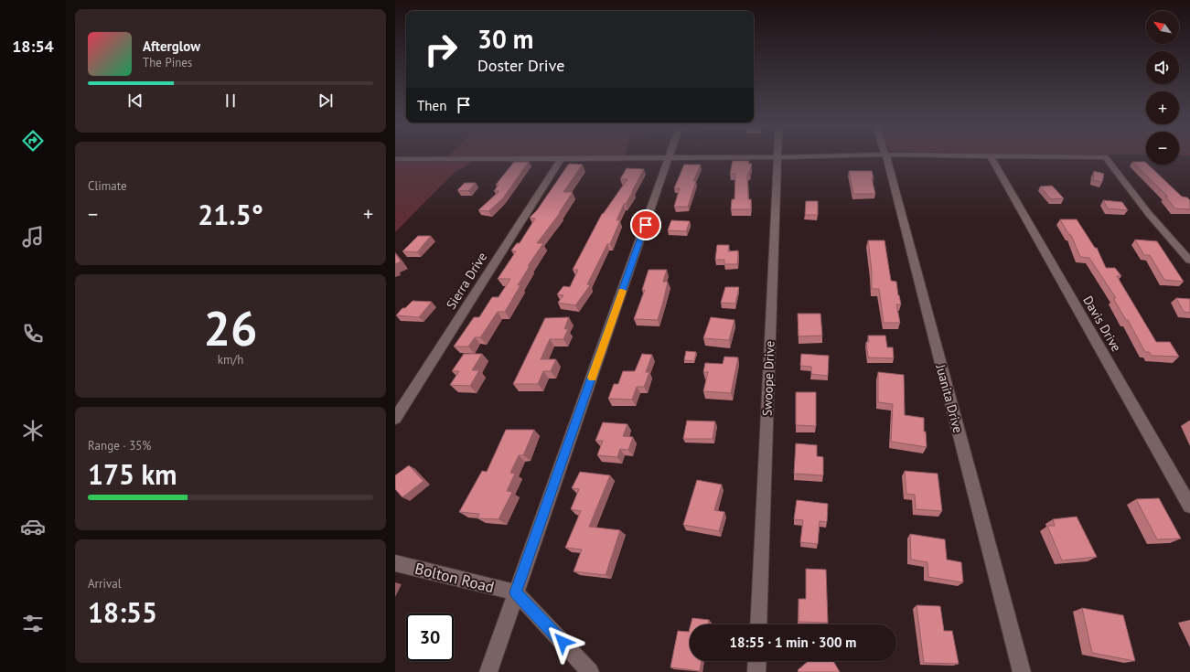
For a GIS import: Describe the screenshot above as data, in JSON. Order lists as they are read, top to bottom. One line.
{"streets":{"street":["Sierra Drive","Davis Drive","Swoope Drive","Juanita Drive","Bolton Road"]},"north":"top left","page":{"tabs":"18:54","map_buttons":["+","−"],"turn":["30 m","Doster Drive"],"song":["Afterglow","The Pines"],"then":"Then","tile":["Climate",["26","km/h"],["Range · 35%","175 km"],["Arrival","18:55"]],"heat":["−","21.5°","+"],"limit":"30","trip":"18:55 · 1 min · 300 m"}}
